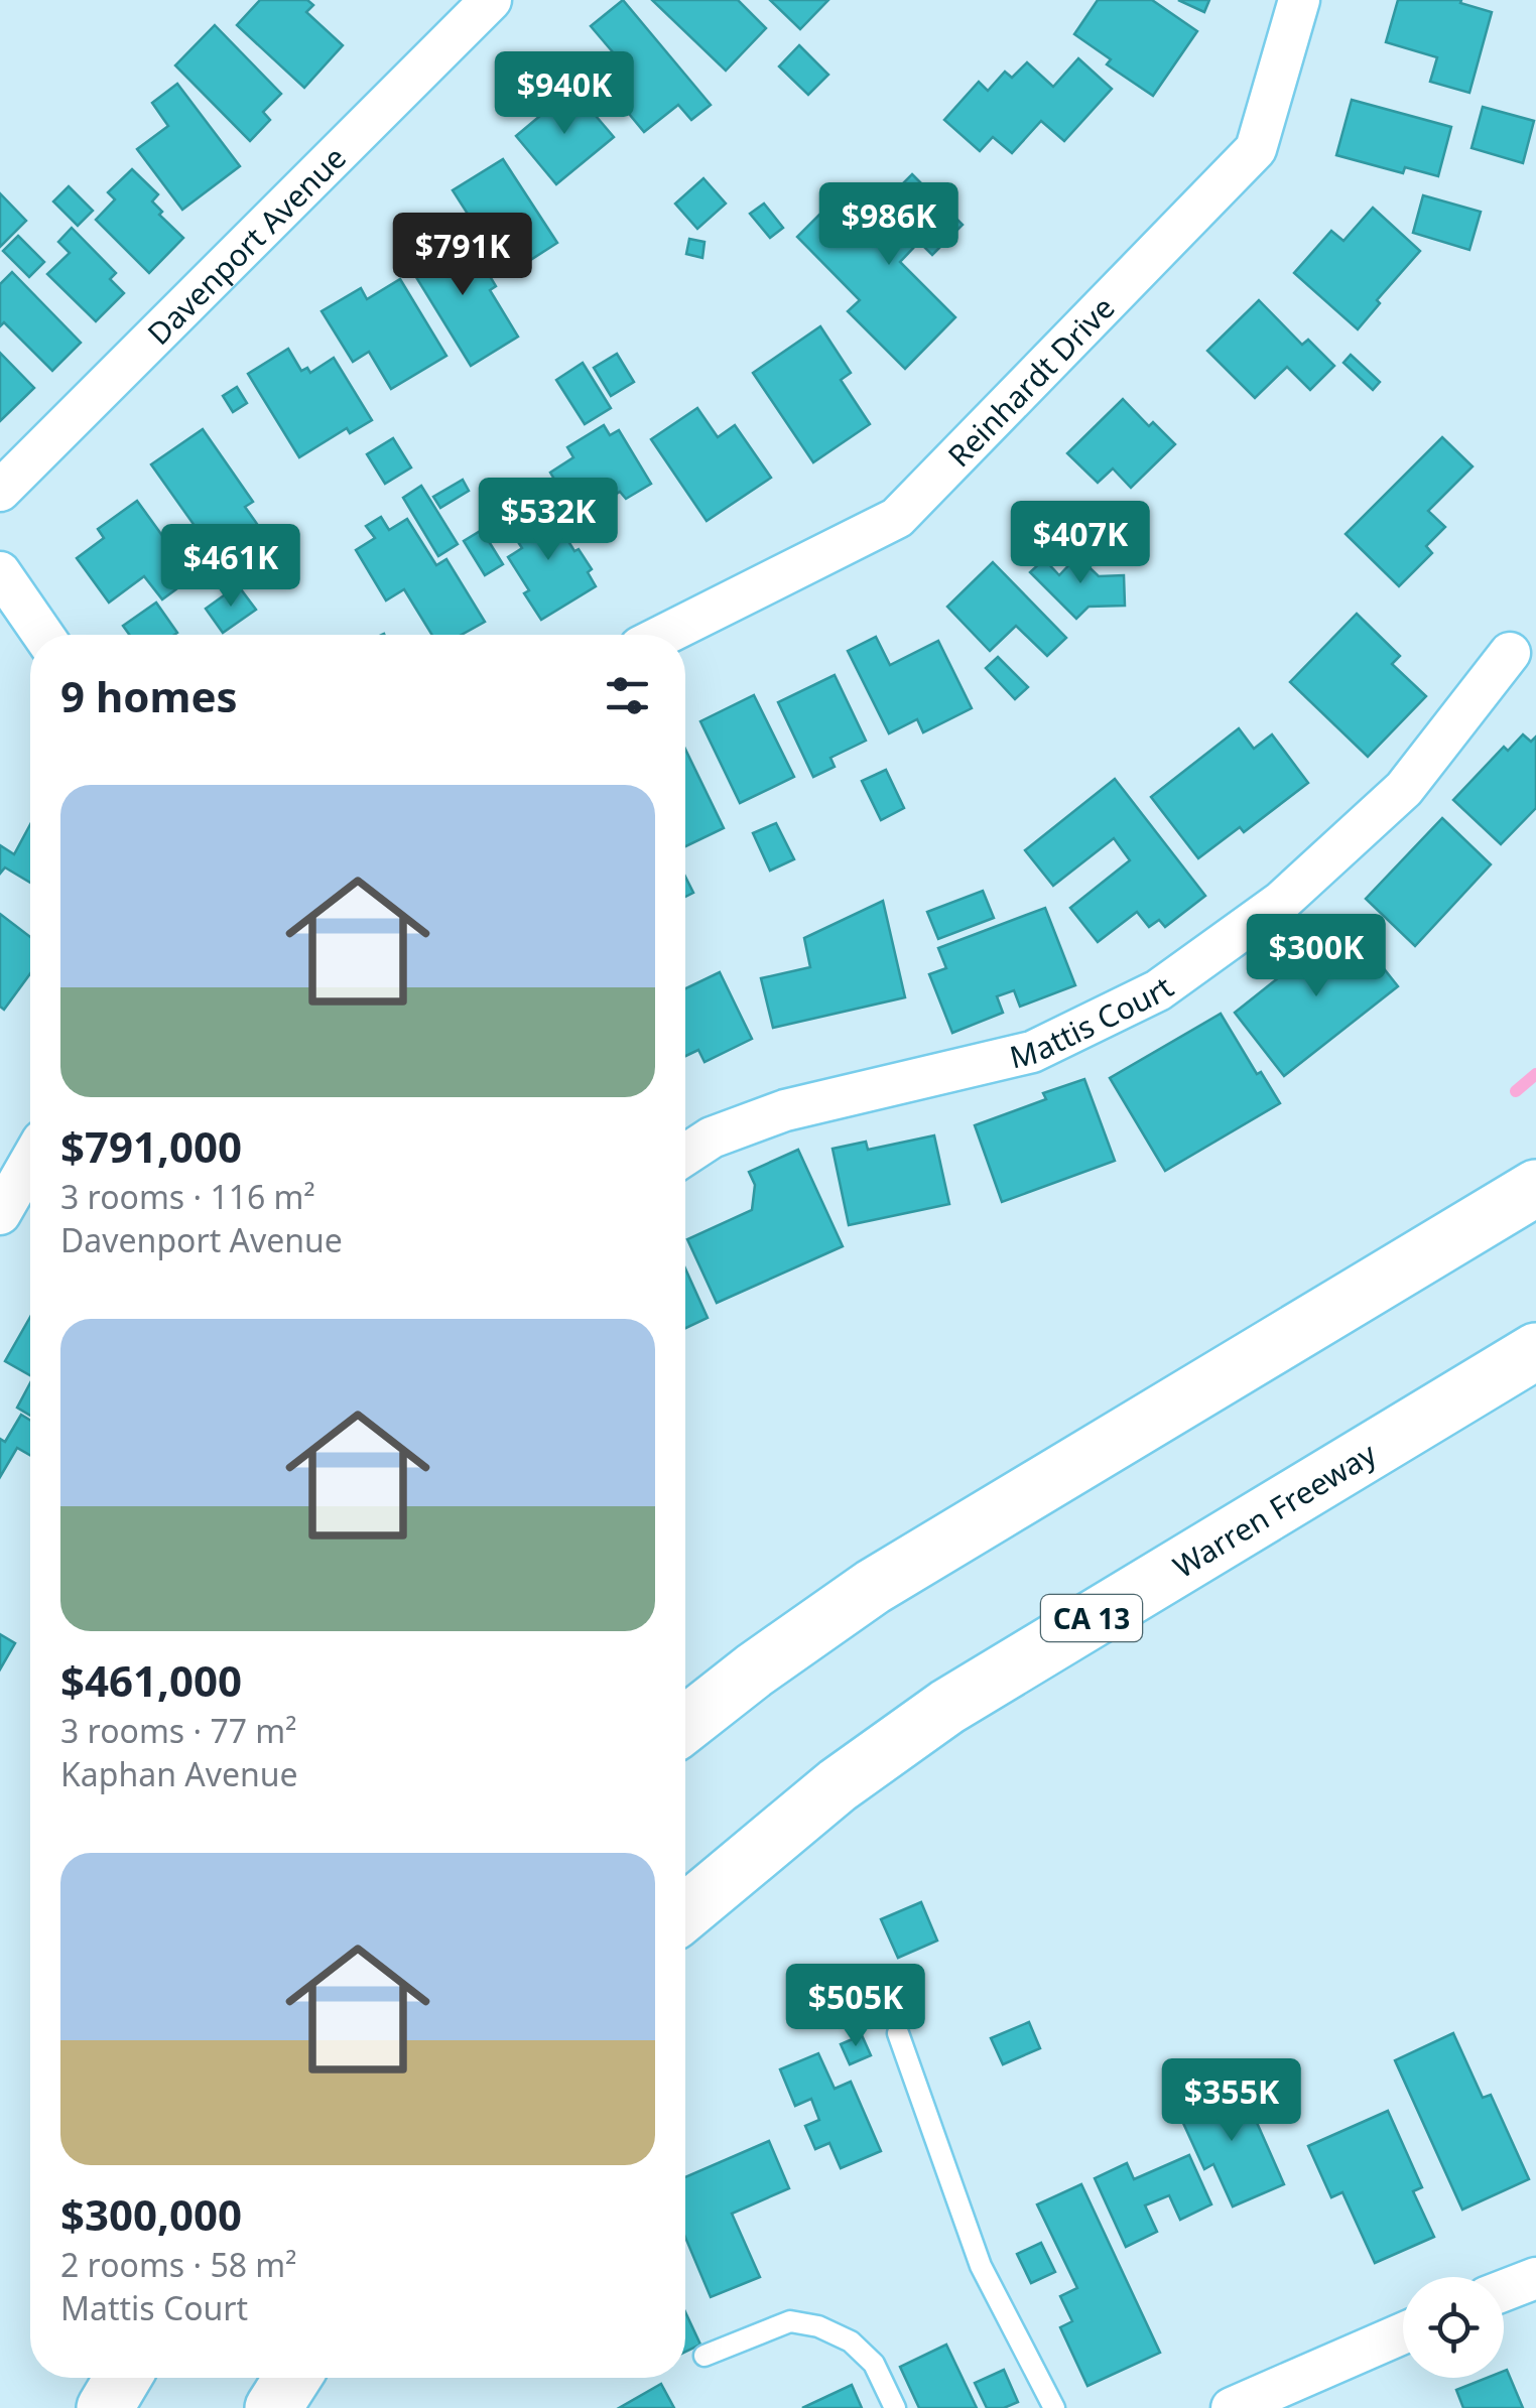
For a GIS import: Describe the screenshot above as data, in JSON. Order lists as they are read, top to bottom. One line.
{"streets":{"highway":["Warren Freeway","CA 13"],"street":["Davenport Avenue","Reinhardt Drive","Mattis Court"]},"page":{"price":["$940K","$986K","$791K","$532K","$407K","$461K","$300K","$505K","$355K"],"heading":"9 homes","list":[{"name":"$791,000","note":"3 rooms · 116 m² · Davenport Avenue"},{"name":"$461,000","note":"3 rooms · 77 m² · Kaphan Avenue"},{"name":"$300,000","note":"2 rooms · 58 m² · Mattis Court"}]}}
